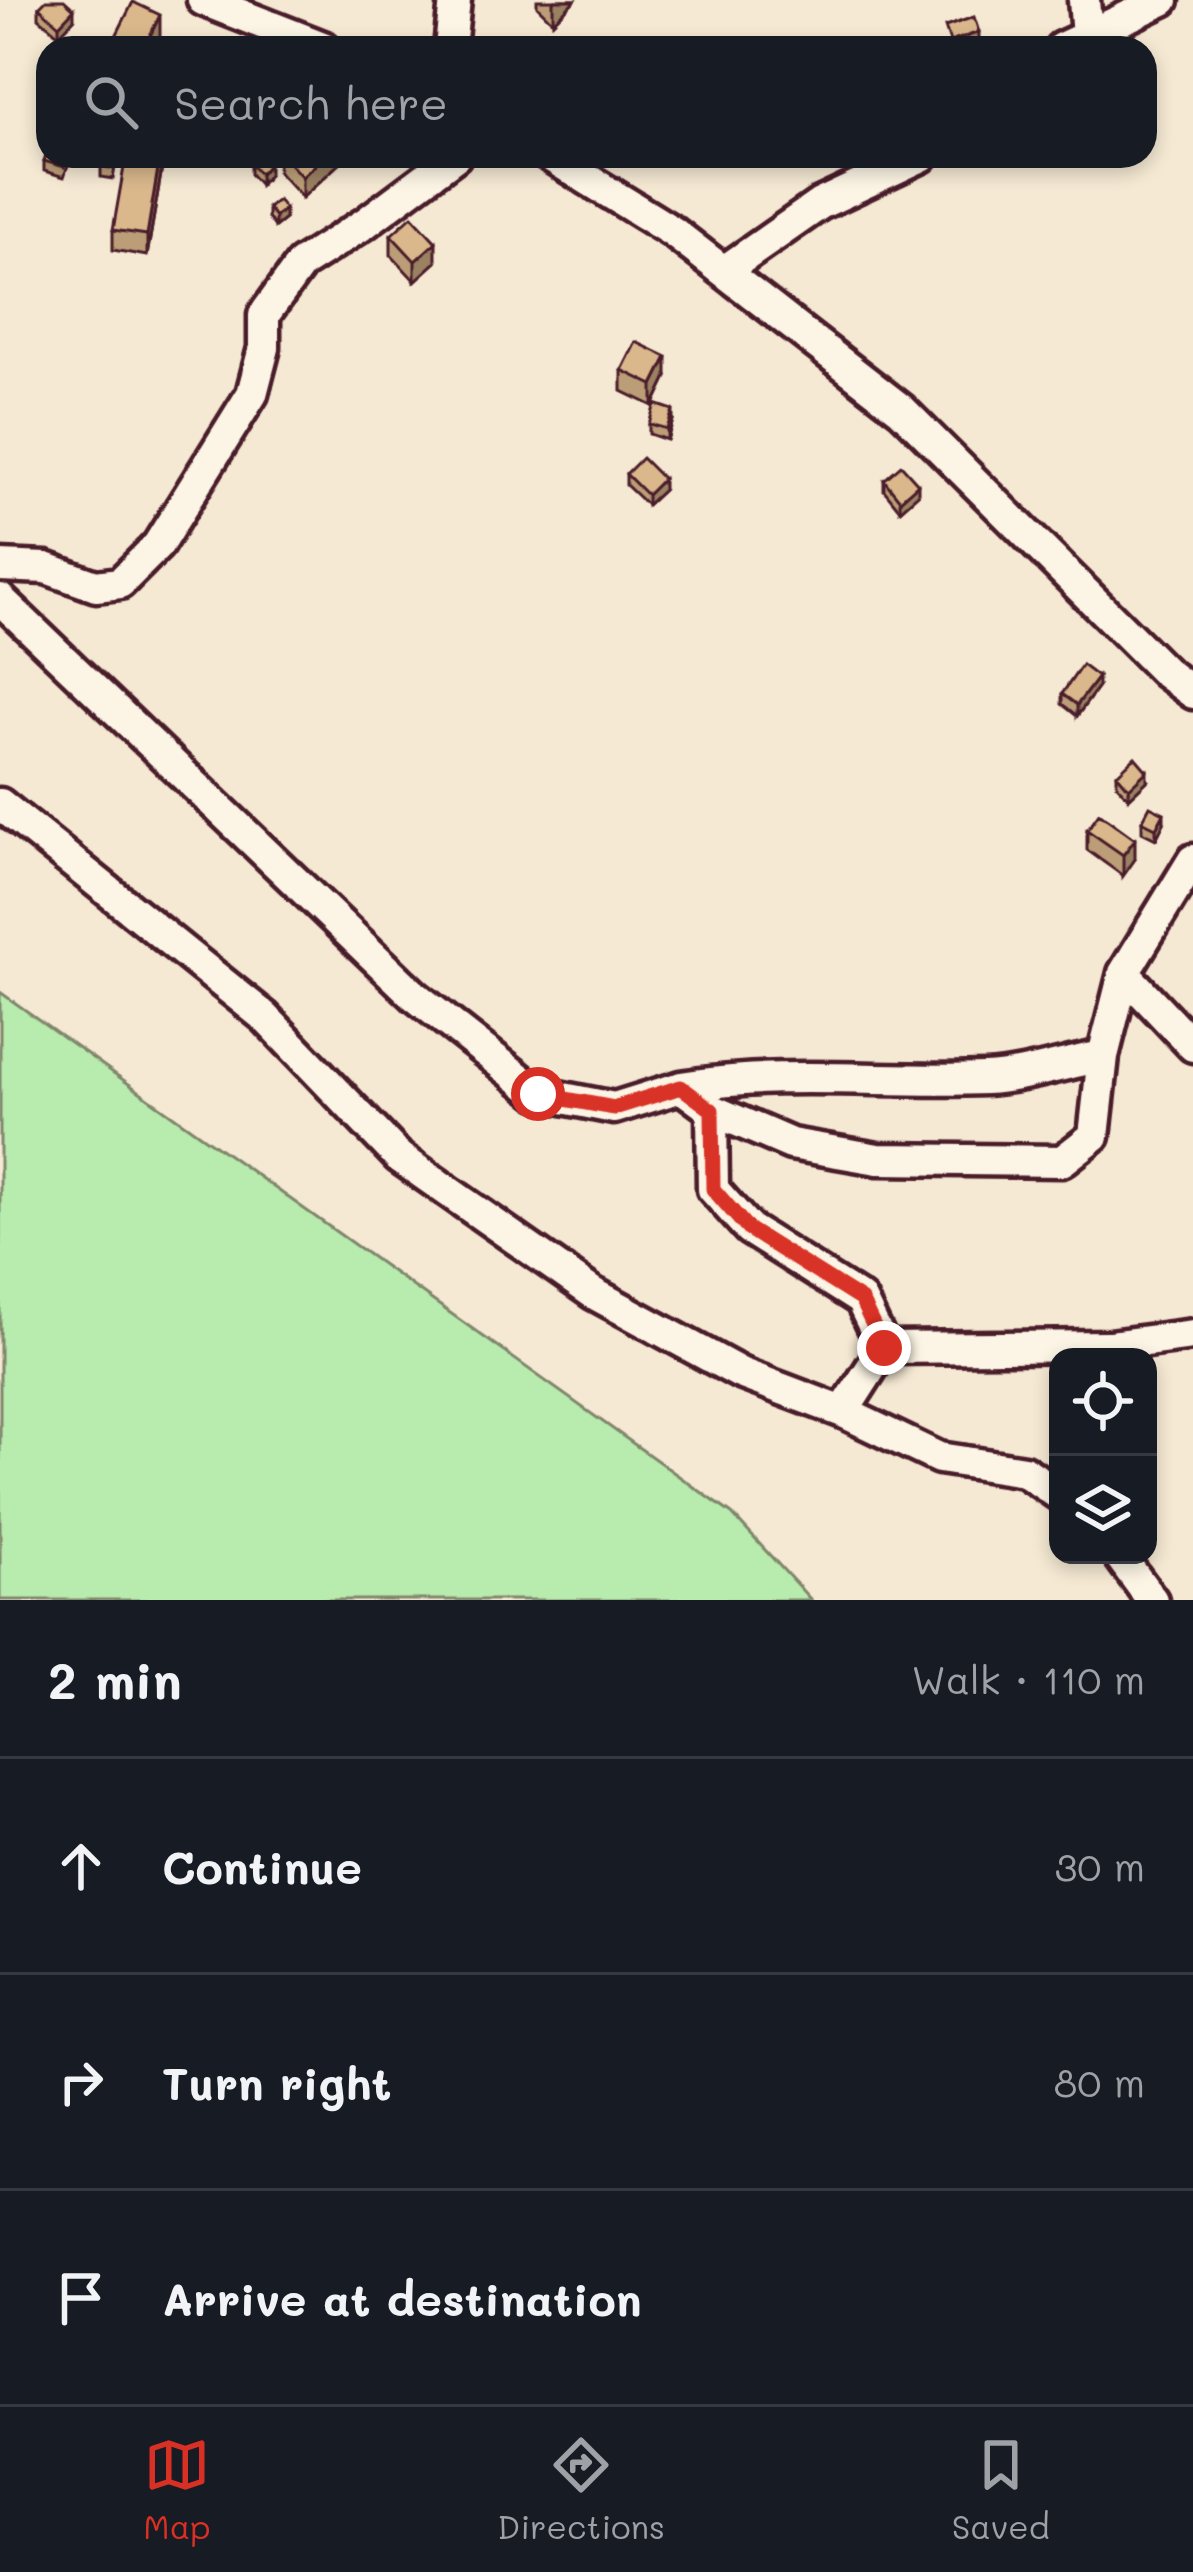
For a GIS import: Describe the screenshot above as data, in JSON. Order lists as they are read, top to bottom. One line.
{"page":{"search":"Search here","heading":["2 min","Walk · 110 m"],"list":[["Continue","30 m"],["Turn right","80 m"],"Arrive at destination"],"nav":["Map","Directions","Saved"]}}
